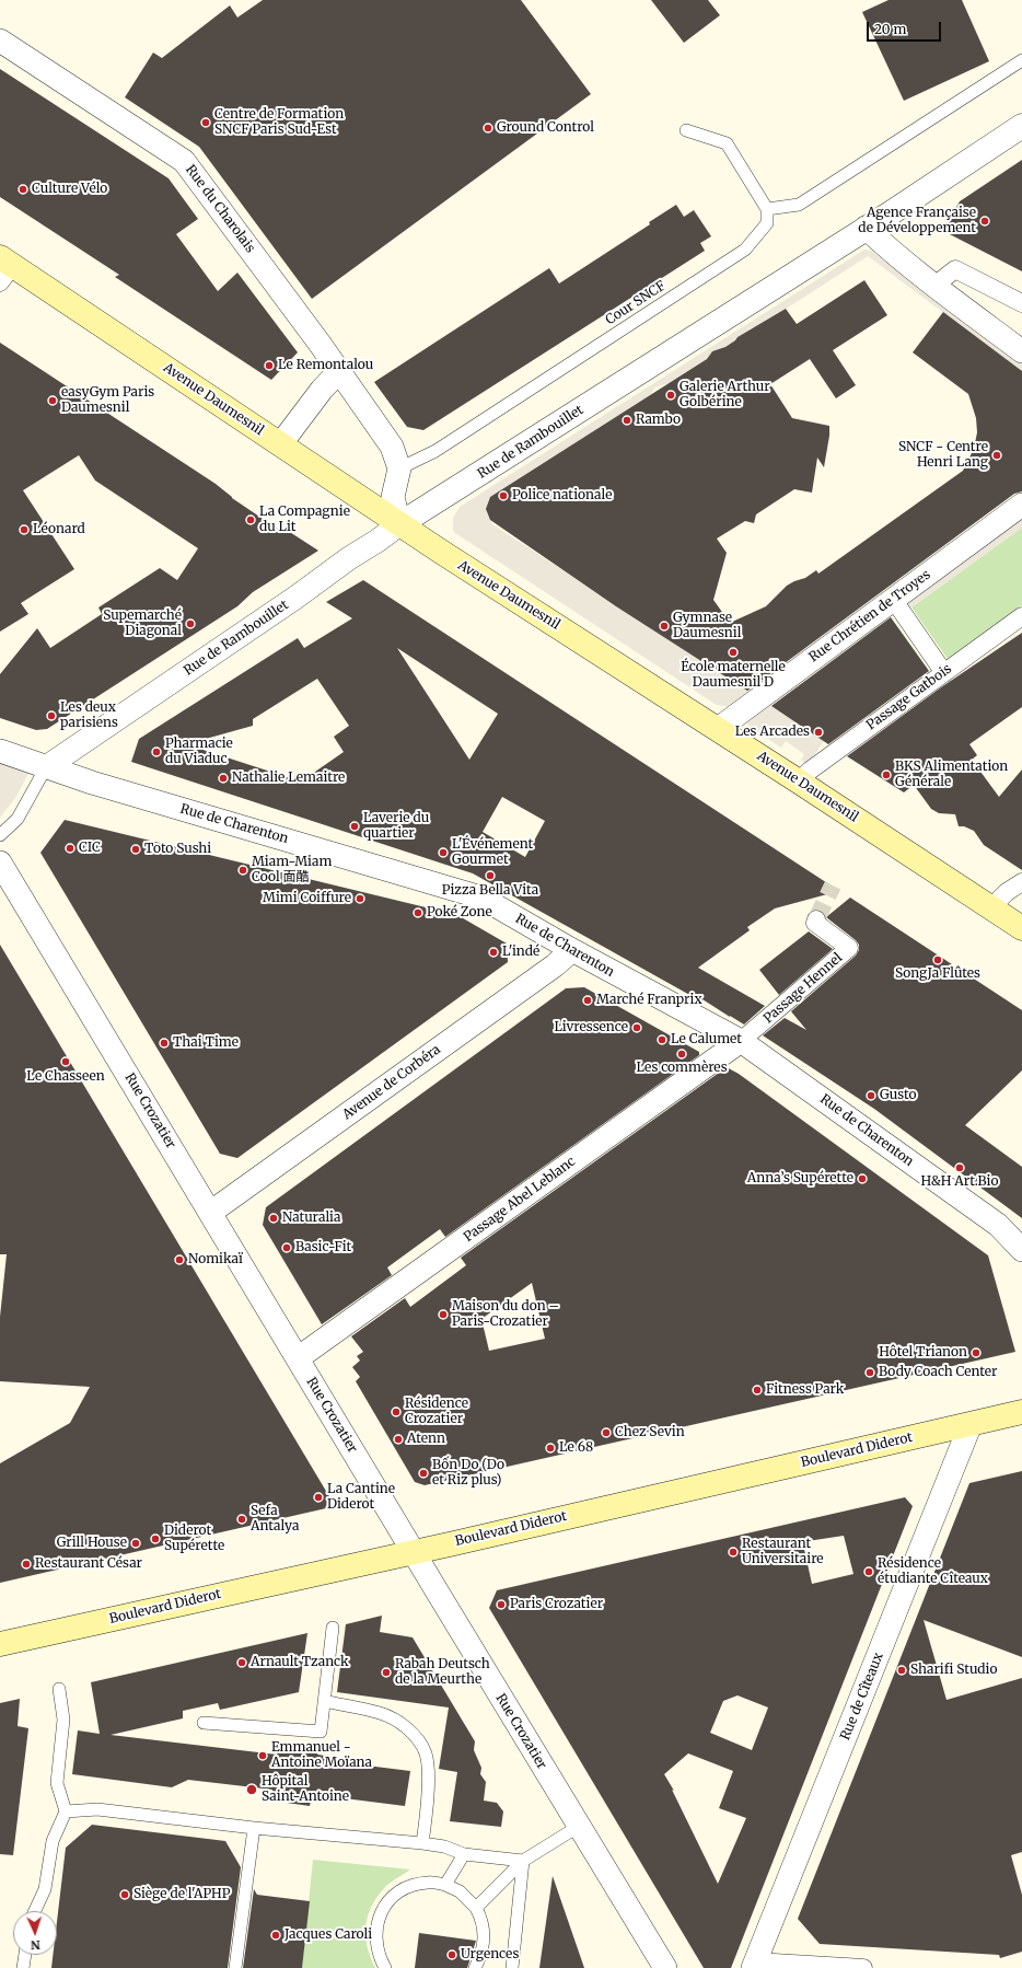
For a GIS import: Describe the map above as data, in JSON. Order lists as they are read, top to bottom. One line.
{"streets":{"main road":["Avenue Daumesnil","Boulevard Diderot"],"street":["Rue du Charolais","Rue de Rambouillet","Rue Chrétien de Troyes","Passage Gatbois","Rue de Charenton","Passage Hennel","Avenue de Corbéra","Rue Crozatier","Passage Abel Leblanc","Rue de Cîteaux"],"lane":["Cour SNCF"]},"crossings":[["Rue du Charolais","Cour SNCF"],["Avenue Daumesnil","Rue de Rambouillet"],["Avenue Daumesnil","Rue Chrétien de Troyes"],["Avenue Daumesnil","Passage Gatbois"],["Rue de Rambouillet","Rue de Charenton"],["Rue de Charenton","Passage Hennel"],["Rue de Charenton","Avenue de Corbéra"],["Rue de Charenton","Passage Abel Leblanc"],["Passage Hennel","Passage Abel Leblanc"],["Avenue de Corbéra","Rue Crozatier"],["Rue Crozatier","Passage Abel Leblanc"],["Rue Crozatier","Boulevard Diderot"],["Boulevard Diderot","Rue de Cîteaux"]],"places":["Centre de Formation SNCF Paris Sud-Est","Ground Control","Culture Vélo","Agence Française de Développement","Le Remontalou","Galerie Arthur Golbérine","easyGym Paris Daumesnil","Rambo","SNCF - Centre Henri Lang","Police nationale","La Compagnie du Lit","Léonard","Supemarché Diagonal","Gymnase Daumesnil","École maternelle Daumesnil D","Les deux parisiens","Les Arcades","Pharmacie du Viaduc","BKS Alimentation Générale","Nathalie Lemaitre","Laverie du quartier","CIC","Toto Sushi","L'Événement Gourmet","Miam-Miam Cool 面酷","Pizza Bella Vita","Mimi Coiffure","Poké Zone","L'indé","SongJa Flûtes","Marché Franprix","Livressence","Le Calumet","Thai Time","Les commères","Le Chasseen","Gusto","H&H Art.Bio","Anna’s Supérette","Naturalia","Basic-Fit","Nomikaï","Maison du don – Paris-Crozatier","Hôtel Trianon","Body Coach Center","Fitness Park","Résidence Crozatier","Chez Sevin","Atenn","Le 68","Bốn Do (Do et Riz plus)","La Cantine Diderot","Sefa Antalya","Diderot Supérette","Grill House","Restaurant Universitaire","Restaurant César","Résidence étudiante Cîteaux","Paris Crozatier","Arnault Tzanck","Sharifi Studio","Rabah Deutsch de la Meurthe","Emmanuel - Antoine Moïana","Hôpital Saint-Antoine","Siège de l'APHP","Jacques Caroli","Urgences"],"scale_bar":"20 m","north":"bottom"}
